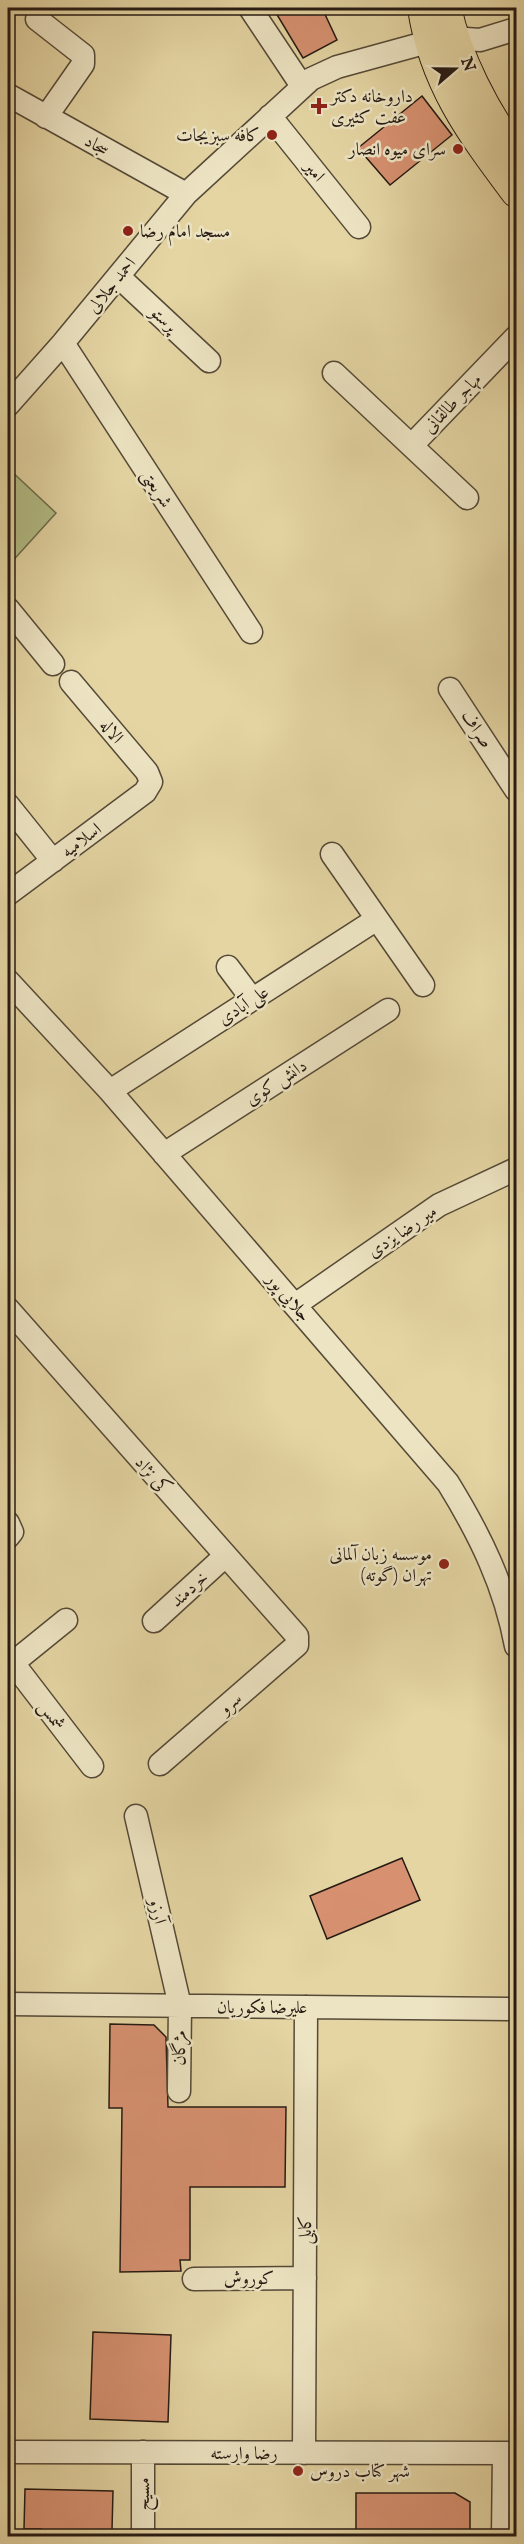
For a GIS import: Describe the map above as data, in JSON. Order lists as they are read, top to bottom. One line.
{"streets":{"street":["سجاد","امیر","احمد جلالی","پرستو","مهاجر طالقانی","شریعتی","صراف","الاله","اسلامیه","علی آبادی","دانش کوی","میر رضا یزدی","جلایی پور","کی نژاد","خردمند","سرو","شمس","آرزو","علیرضا فکوریان","مژگان","کابلی","کوروش","رضا وارسته","مسیح"]},"crossings":[["سجاد","احمد جلالی"],["امیر","احمد جلالی"],["احمد جلالی","پرستو"],["احمد جلالی","شریعتی"],["الاله","اسلامیه"],["علی آبادی","جلایی پور"],["دانش کوی","جلایی پور"],["میر رضا یزدی","جلایی پور"],["کی نژاد","خردمند"],["کی نژاد","سرو"],["آرزو","علیرضا فکوریان"],["آرزو","مژگان"],["علیرضا فکوریان","مژگان"],["علیرضا فکوریان","کابلی"],["کابلی","کوروش"],["کابلی","رضا وارسته"],["رضا وارسته","مسیح"]],"places":{"health":["داروخانه دکتر عفت کثیری"],"other":["کافه سبزیجات","سرای میوه انصار","مسجد امام رضا","موسسه زبان آلمانی تهران (گوته)","شهر کتاب دروس"]},"north":"right"}
